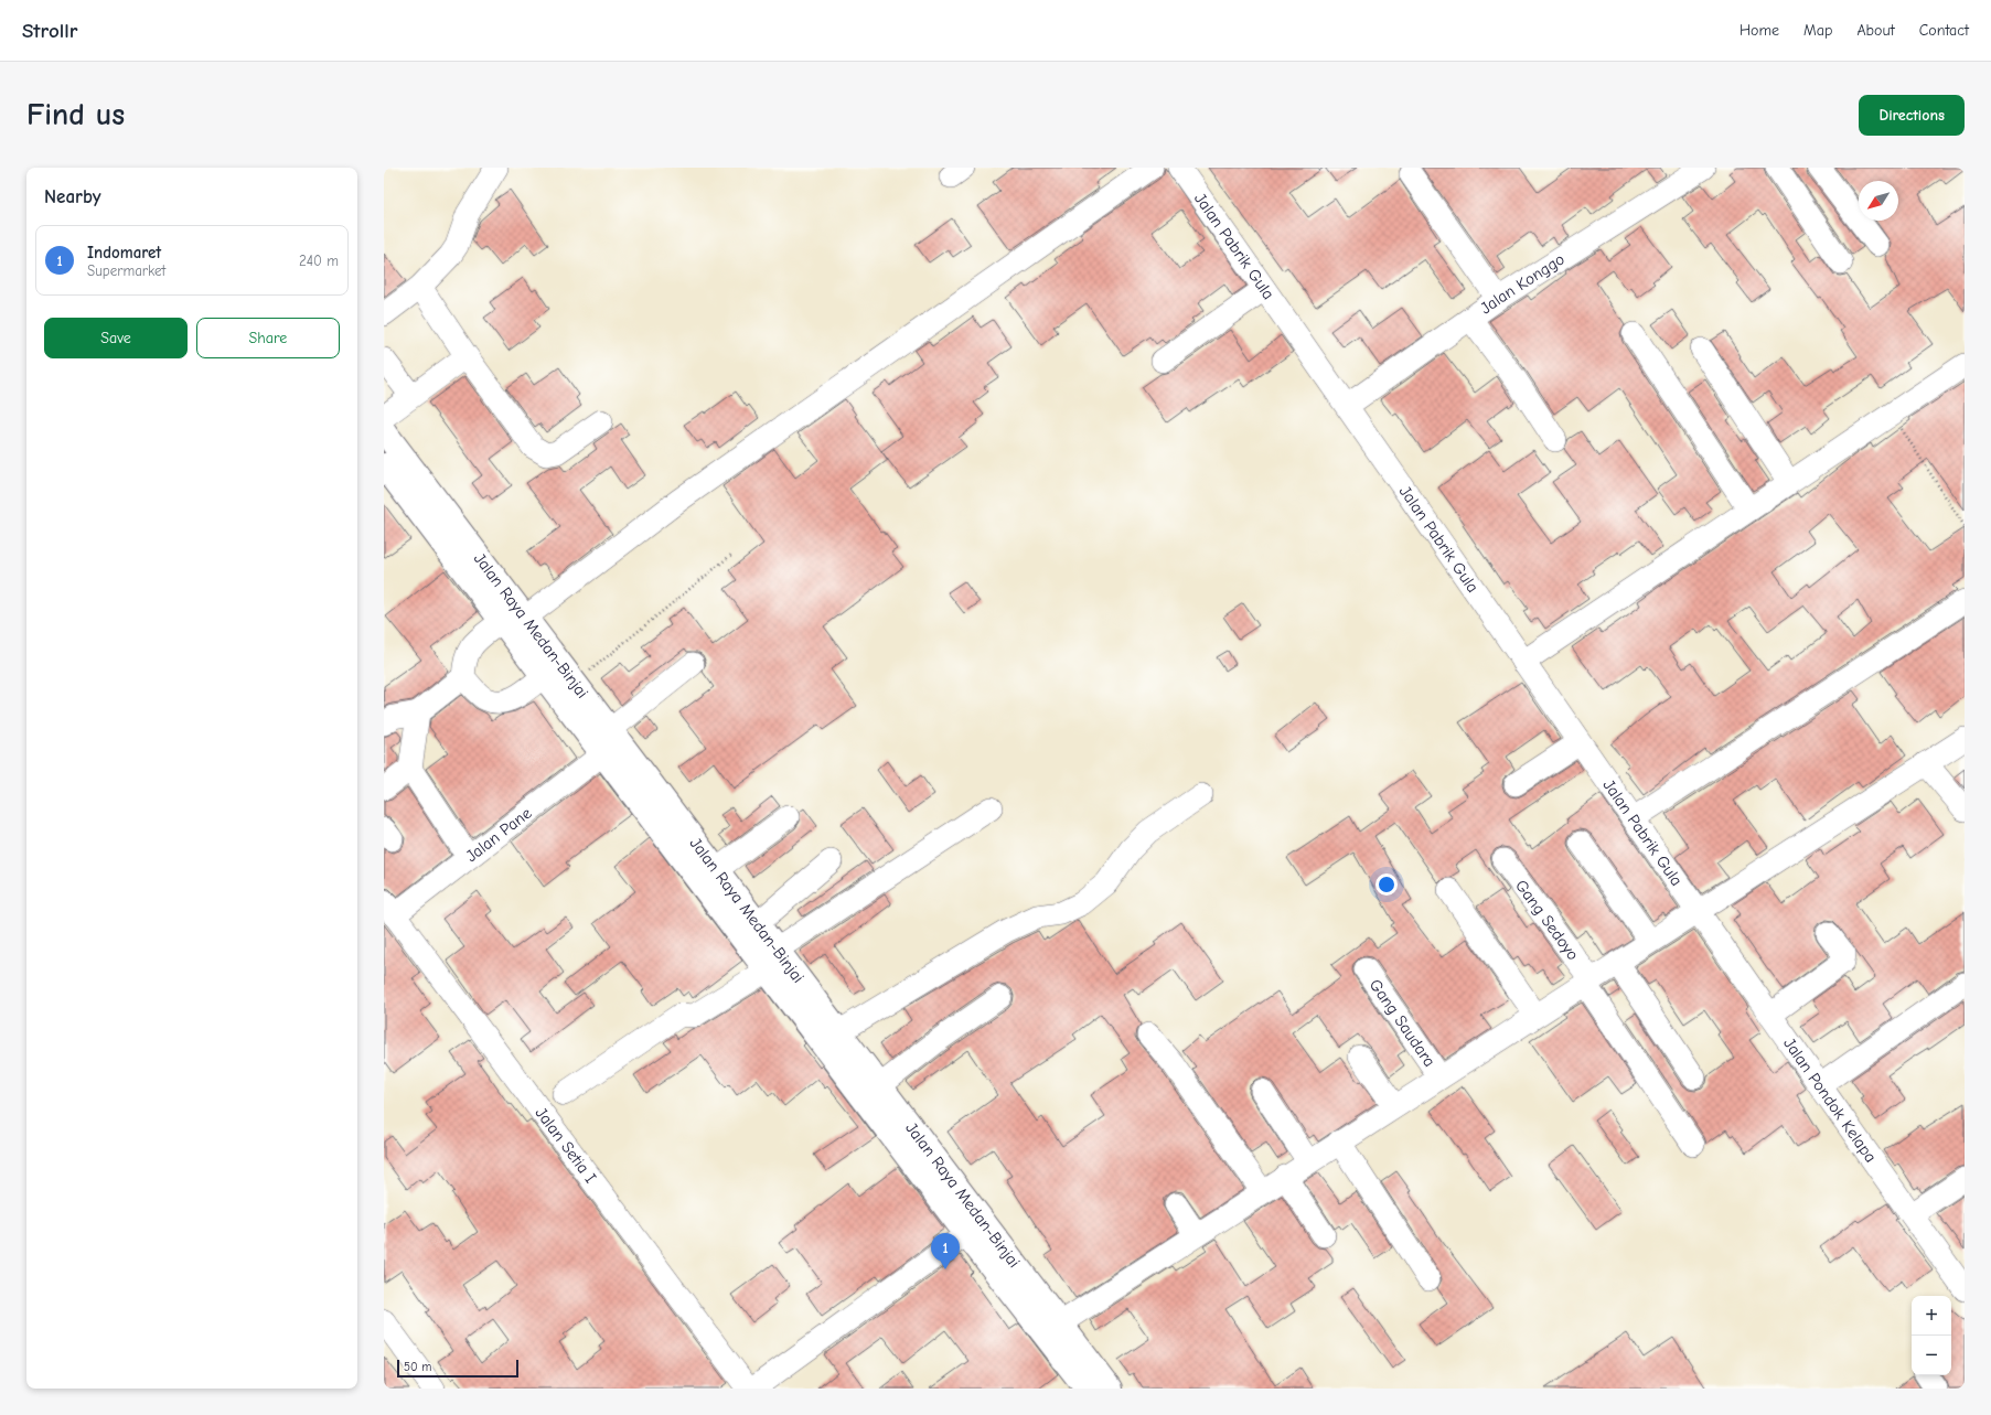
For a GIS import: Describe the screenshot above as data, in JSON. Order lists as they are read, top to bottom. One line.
{"streets":{"highway":["Jalan Raya Medan-Binjai"],"street":["Jalan Pabrik Gula","Jalan Konggo","Jalan Pane","Gang Sedoyo","Gang Saudara","Jalan Pondok Kelapa","Jalan Setia I"]},"crossings":[["Jalan Pabrik Gula","Jalan Konggo"],["Jalan Pabrik Gula","Jalan Pondok Kelapa"],["Jalan Raya Medan-Binjai","Jalan Pane"],["Jalan Pane","Jalan Setia I"]],"scale_bar":"50 m","north":"bottom left","page":{"header":"Strollr","nav":["Home","Map","About","Contact"],"buttons":["Directions",["Save","Share"]],"title":"Find us","heading":"Nearby","list":[{"mark":"1","name":"Indomaret","note":"Supermarket","value":"240 m"}],"pins":"1","map_buttons":["+","−"],"scale":"50 m"}}
